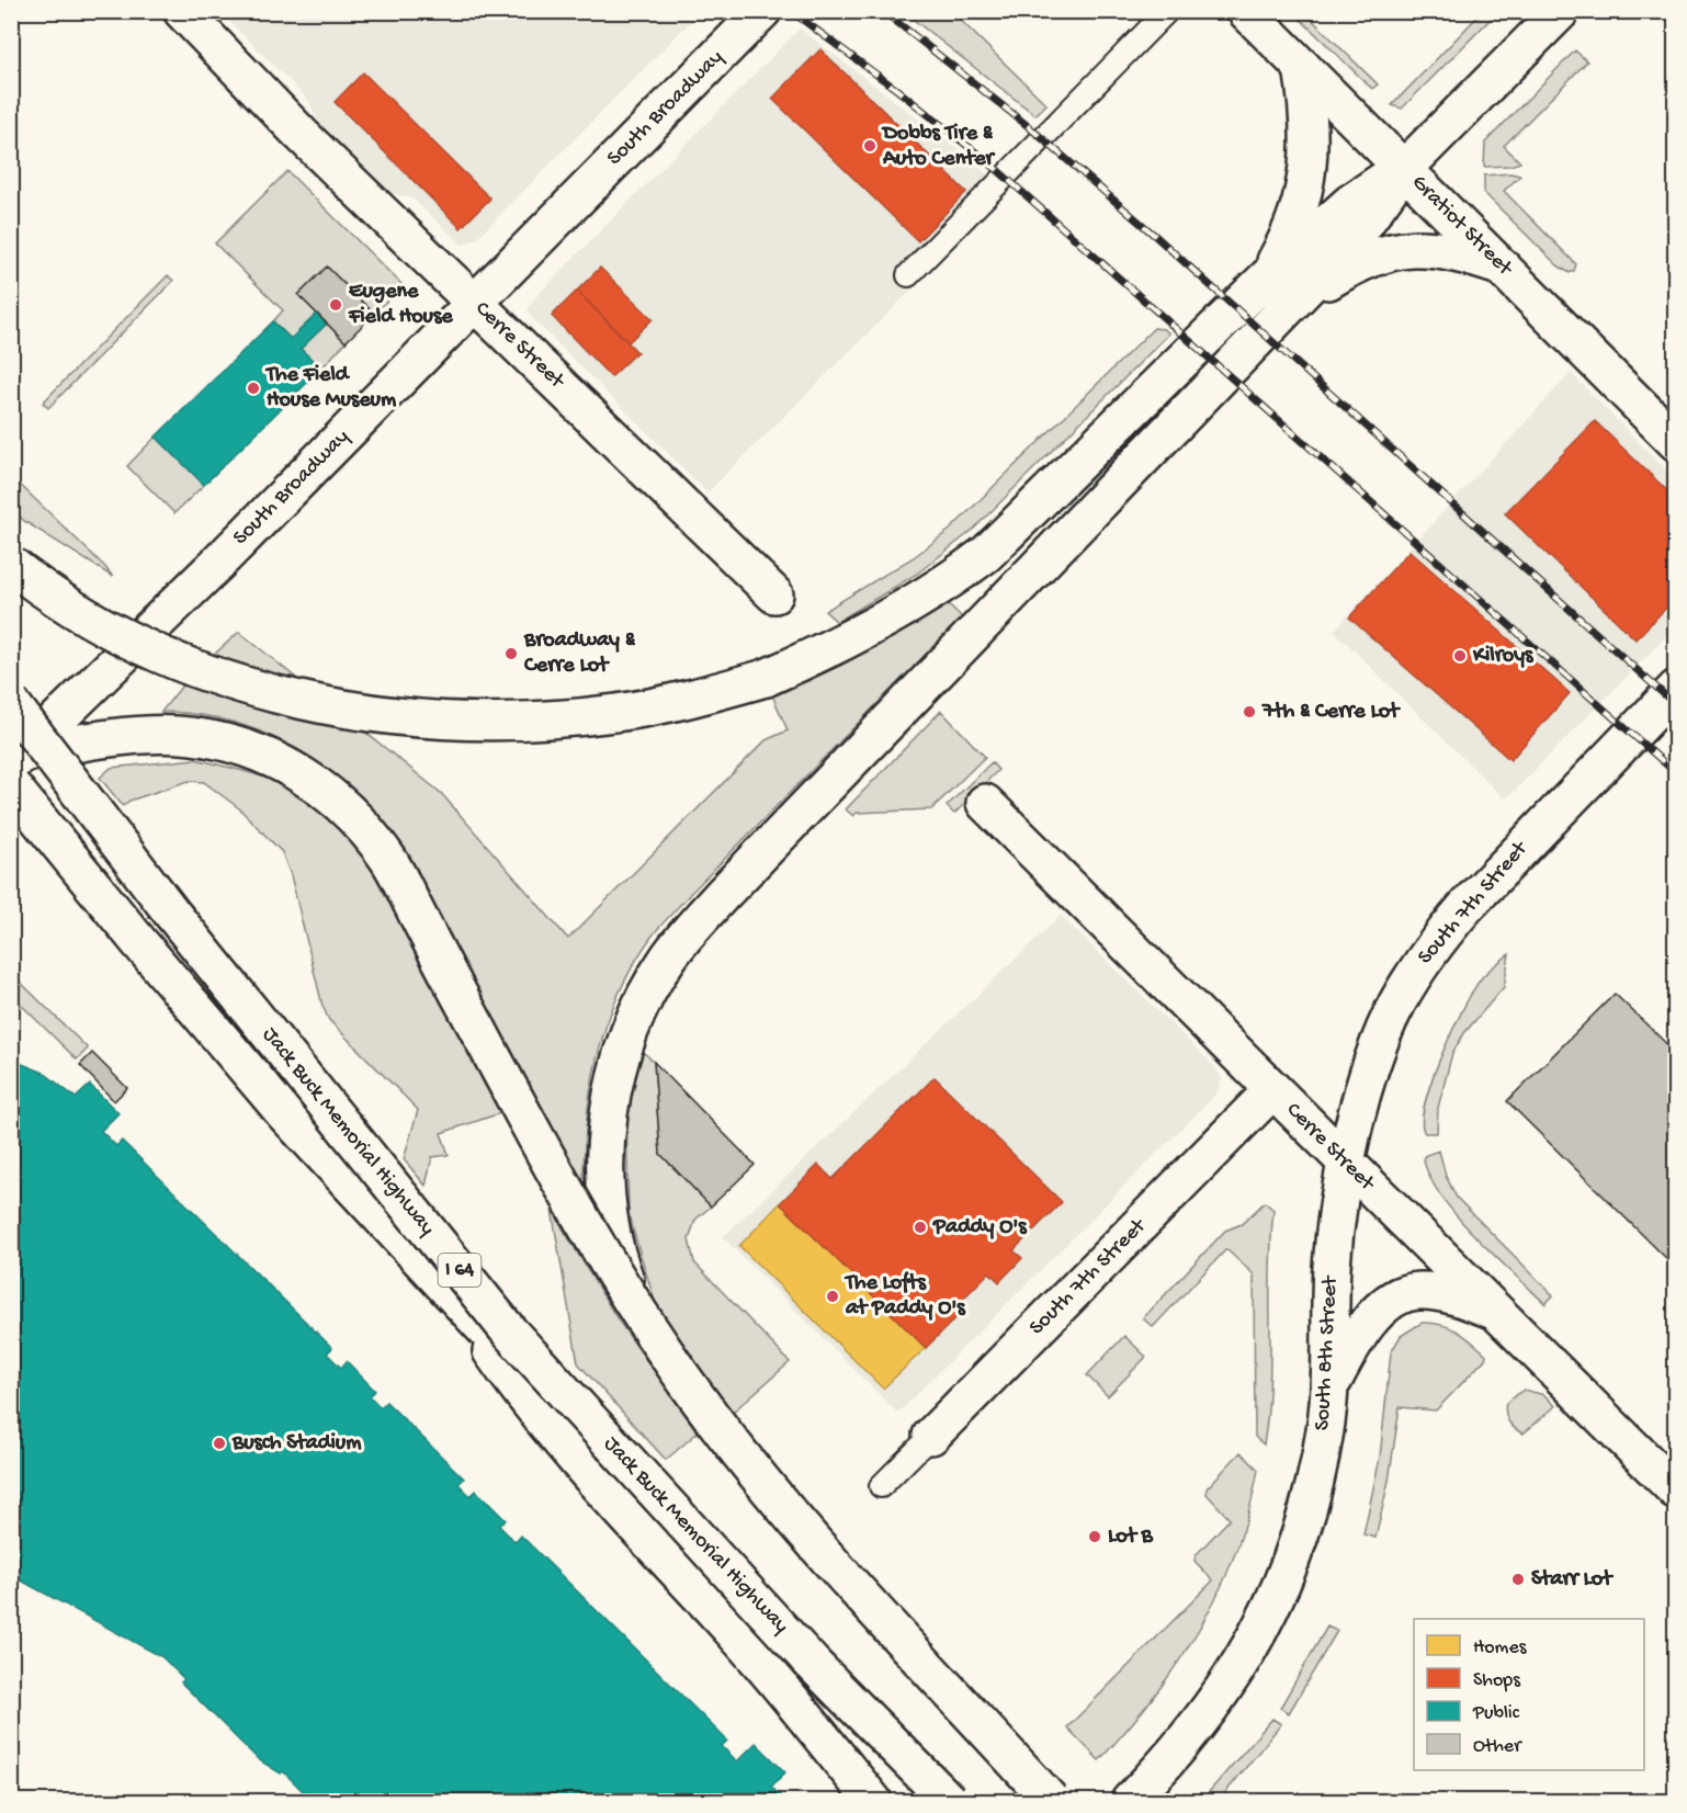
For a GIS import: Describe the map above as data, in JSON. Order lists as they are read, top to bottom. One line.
{"streets":{"main road":["South Broadway","Gratiot Street","Cerre Street","South 7th Street","Jack Buck Memorial Highway","I 64","South 8th Street"]},"crossings":[["South Broadway","Cerre Street"],["South Broadway","Jack Buck Memorial Highway"],["Cerre Street","South 7th Street"],["Cerre Street","South 8th Street"],["South 7th Street","South 8th Street"]],"places":["Dobbs Tire & Auto Center","Eugene Field House","The Field House Museum","Broadway & Cerre Lot","Kilroys","7th & Cerre Lot","Paddy O's","The Lofts at Paddy O's","Busch Stadium","Lot B","Starr Lot"],"legend":["Homes","Shops","Public","Other"]}
